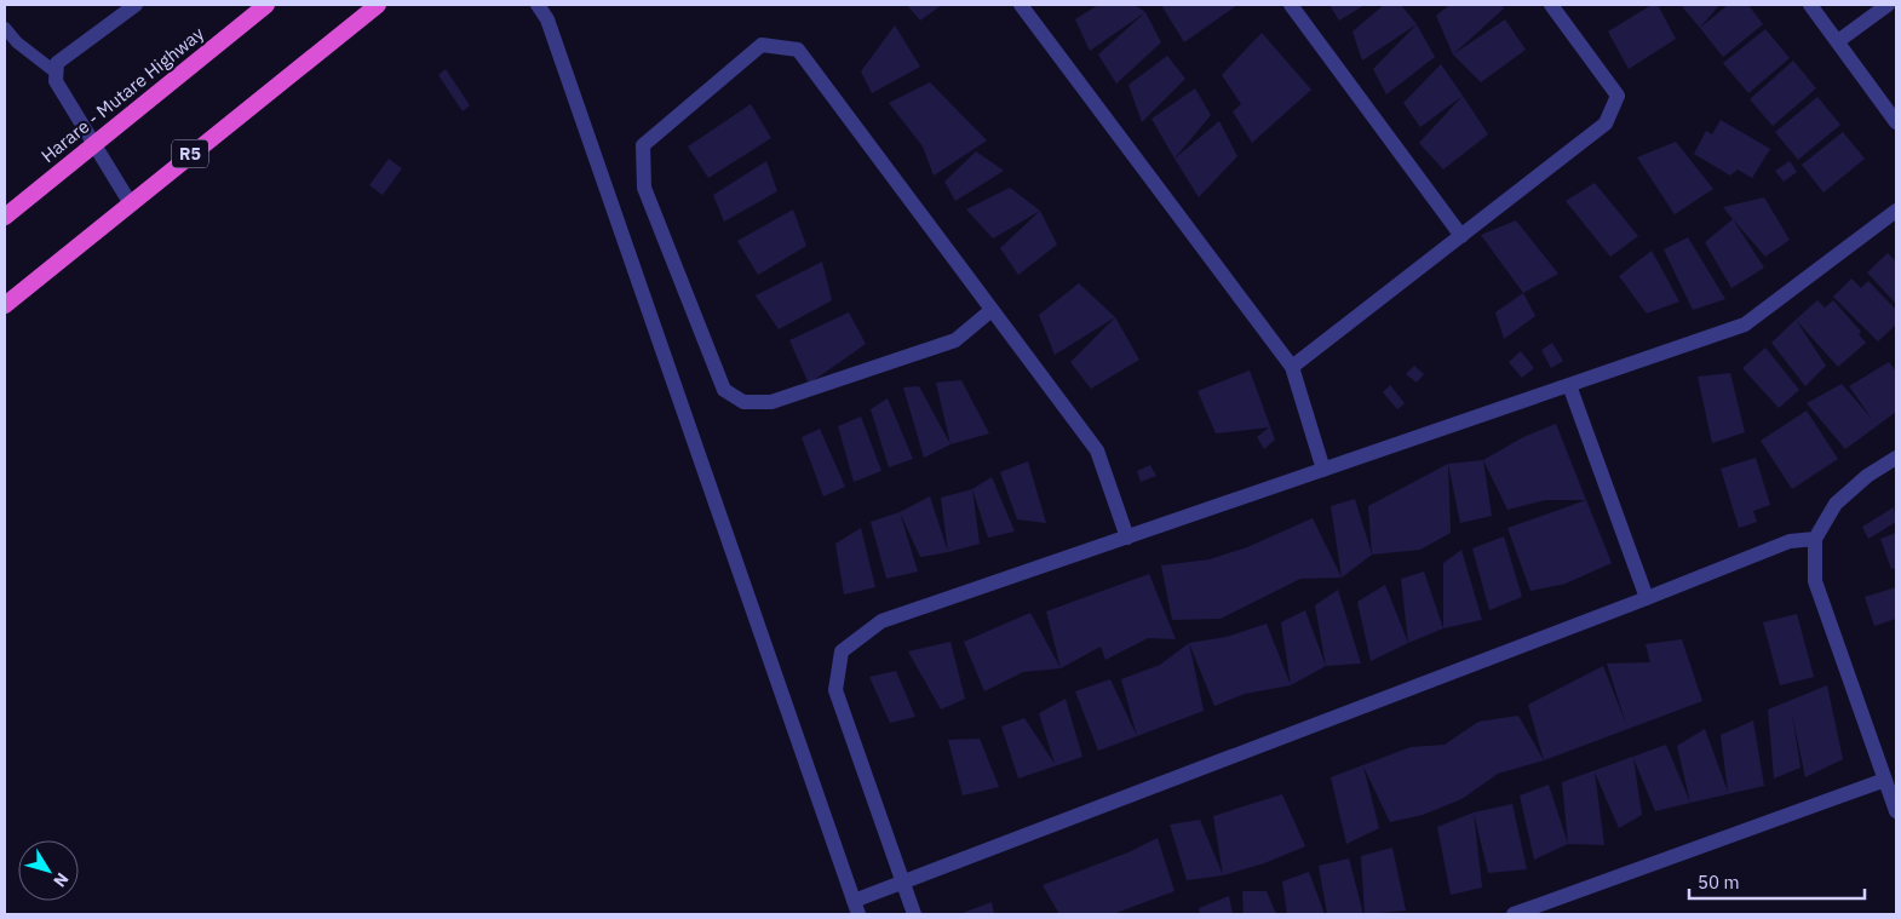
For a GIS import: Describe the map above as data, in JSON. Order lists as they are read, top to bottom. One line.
{"streets":{"highway":["Harare - Mutare Highway","R5"]},"scale_bar":"50 m","north":"bottom right"}
